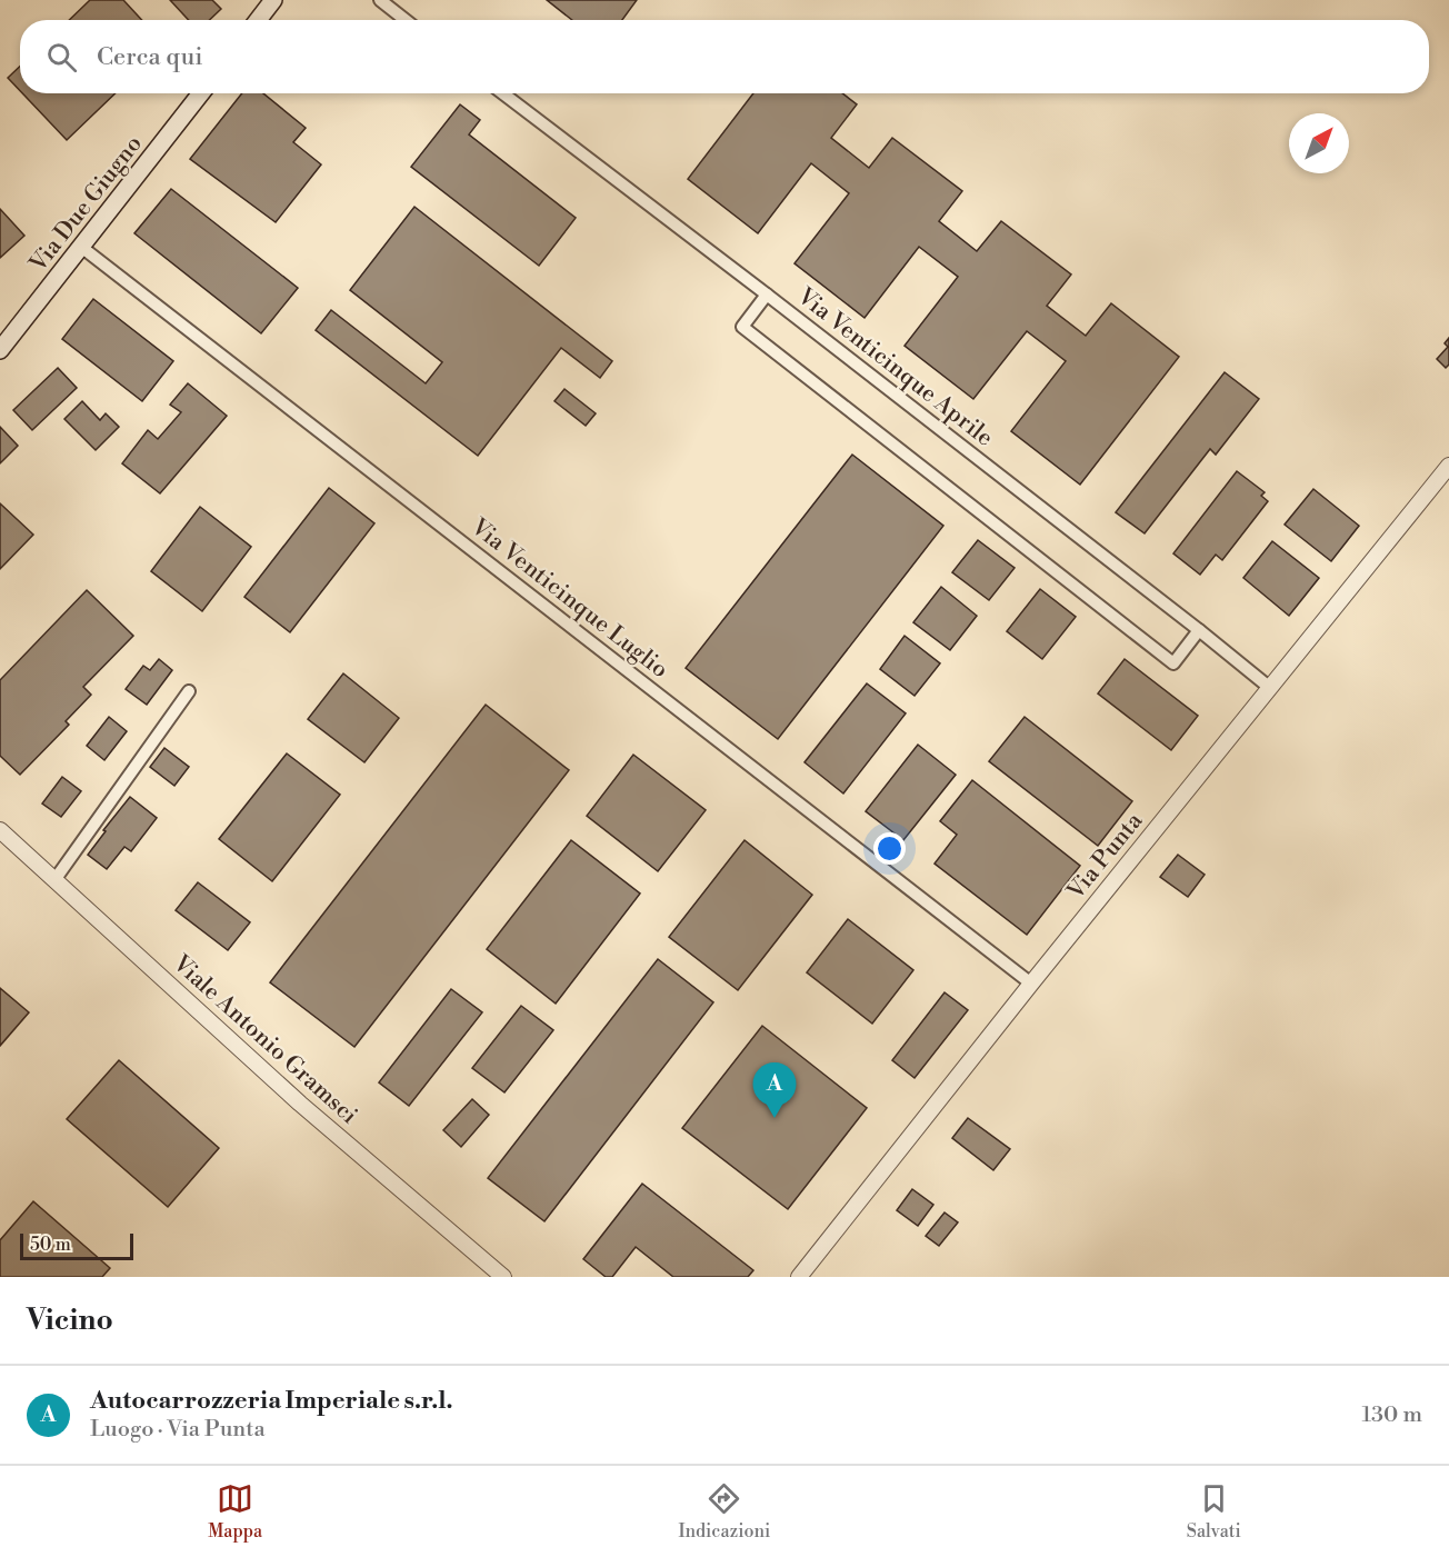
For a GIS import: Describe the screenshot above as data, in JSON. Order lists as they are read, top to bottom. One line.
{"streets":{"main road":["Via Due Giugno"],"street":["Via Venticinque Aprile","Via Venticinque Luglio","Via Punta","Viale Antonio Gramsci"]},"crossings":[["Via Due Giugno","Via Venticinque Luglio"],["Via Venticinque Aprile","Via Punta"],["Via Venticinque Luglio","Via Punta"]],"scale_bar":"50 m","north":"top right","page":{"search":"Cerca qui","pins":"A","scale":"50 m","heading":"Vicino","list":[{"mark":"A","name":"Autocarrozzeria Imperiale s.r.l.","note":"Luogo · Via Punta","value":"130 m"}],"nav":["Mappa","Indicazioni","Salvati"]}}
